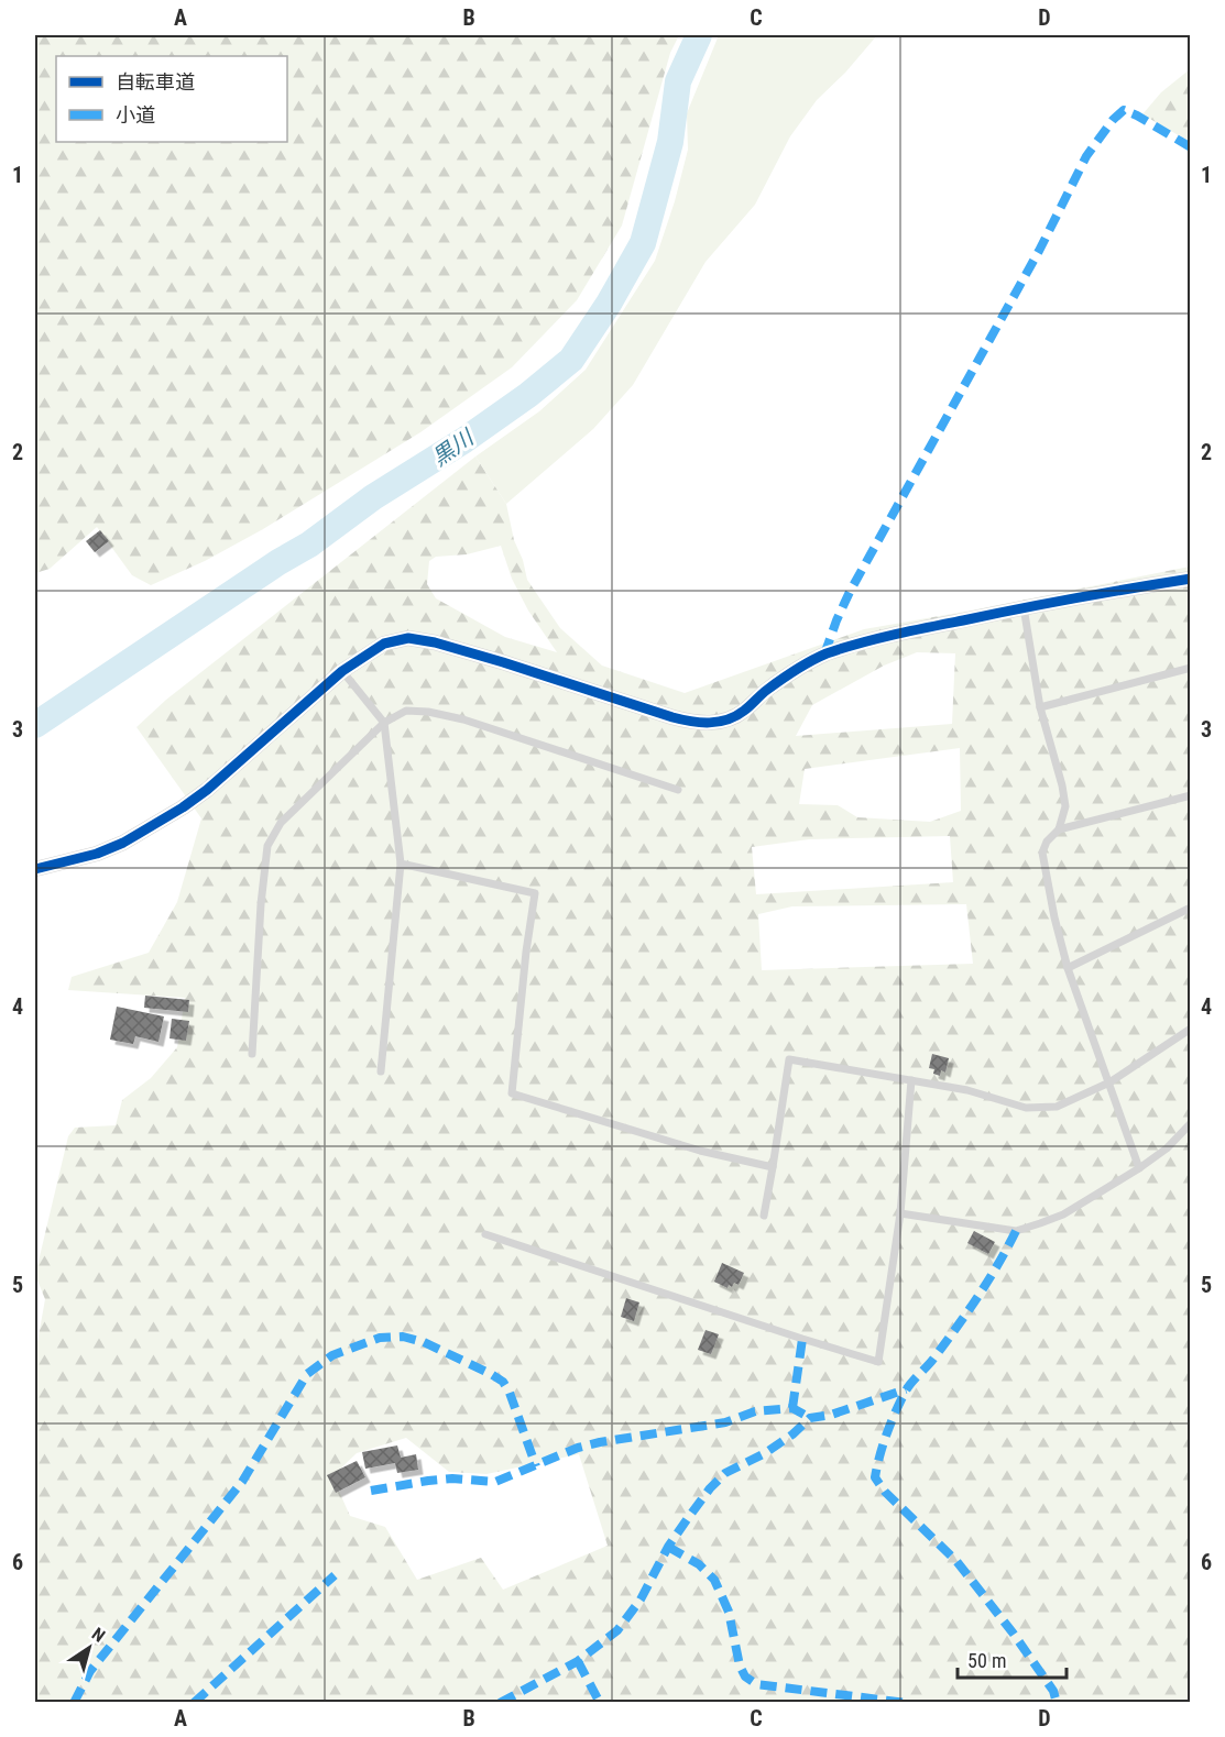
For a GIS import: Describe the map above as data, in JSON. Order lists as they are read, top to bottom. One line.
{"water":["黒川"],"legend":["自転車道","小道"],"scale_bar":"50 m","north":"top right","grid":{"columns":["A","B","C","D"],"rows":["1","2","3","4","5","6"]}}
